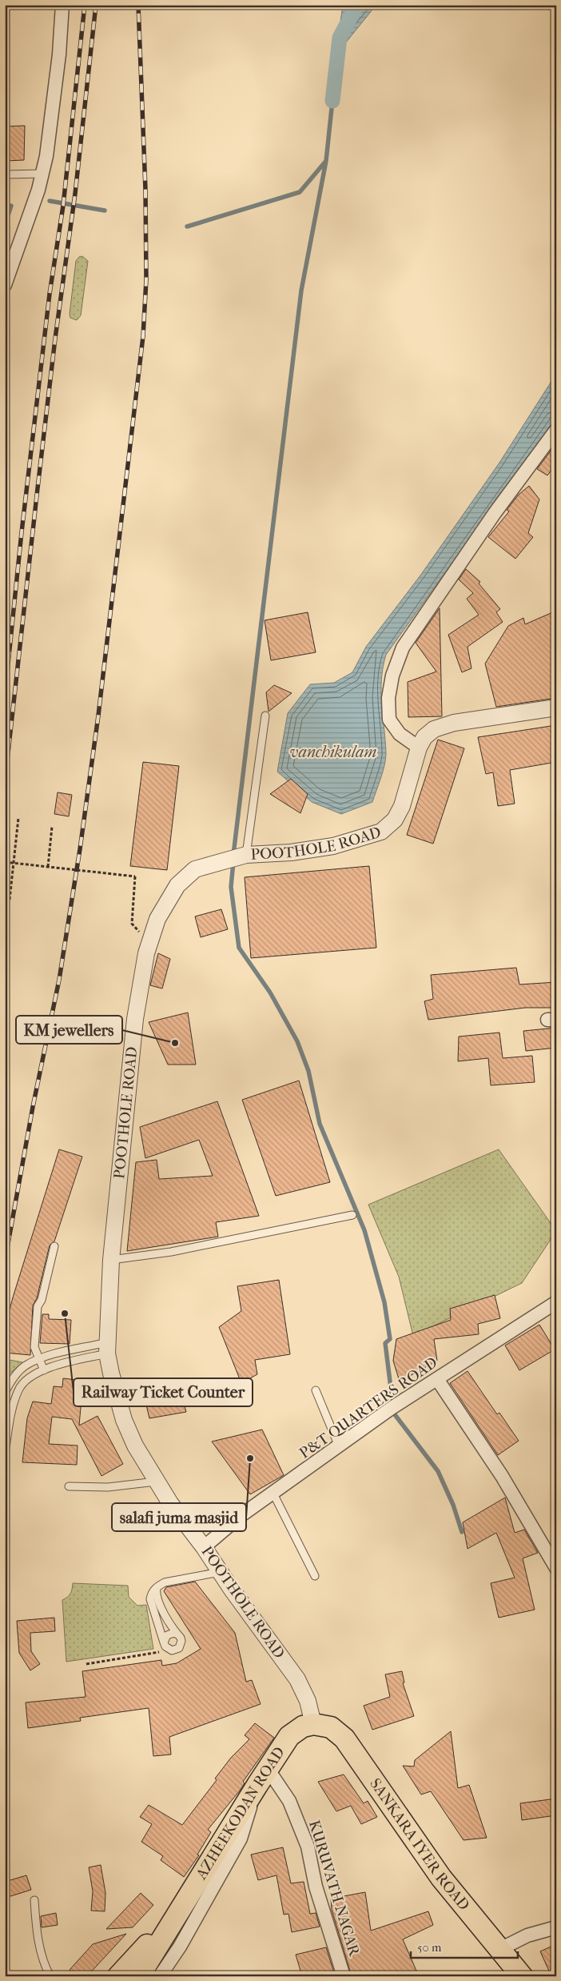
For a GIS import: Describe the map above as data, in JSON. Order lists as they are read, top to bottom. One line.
{"streets":{"main road":["AZHEEKODAN ROAD","SANKARA IYER ROAD"],"street":["POOTHOLE ROAD","P&T QUARTERS ROAD","KURUVATH NAGAR"]},"crossings":[["POOTHOLE ROAD","P&T QUARTERS ROAD"],["POOTHOLE ROAD","AZHEEKODAN ROAD"],["POOTHOLE ROAD","SANKARA IYER ROAD"],["AZHEEKODAN ROAD","SANKARA IYER ROAD"],["AZHEEKODAN ROAD","KURUVATH NAGAR"]],"water":["vanchikulam"],"places":["KM jewellers","Railway Ticket Counter","salafi juma masjid"],"scale_bar":"50 m"}
